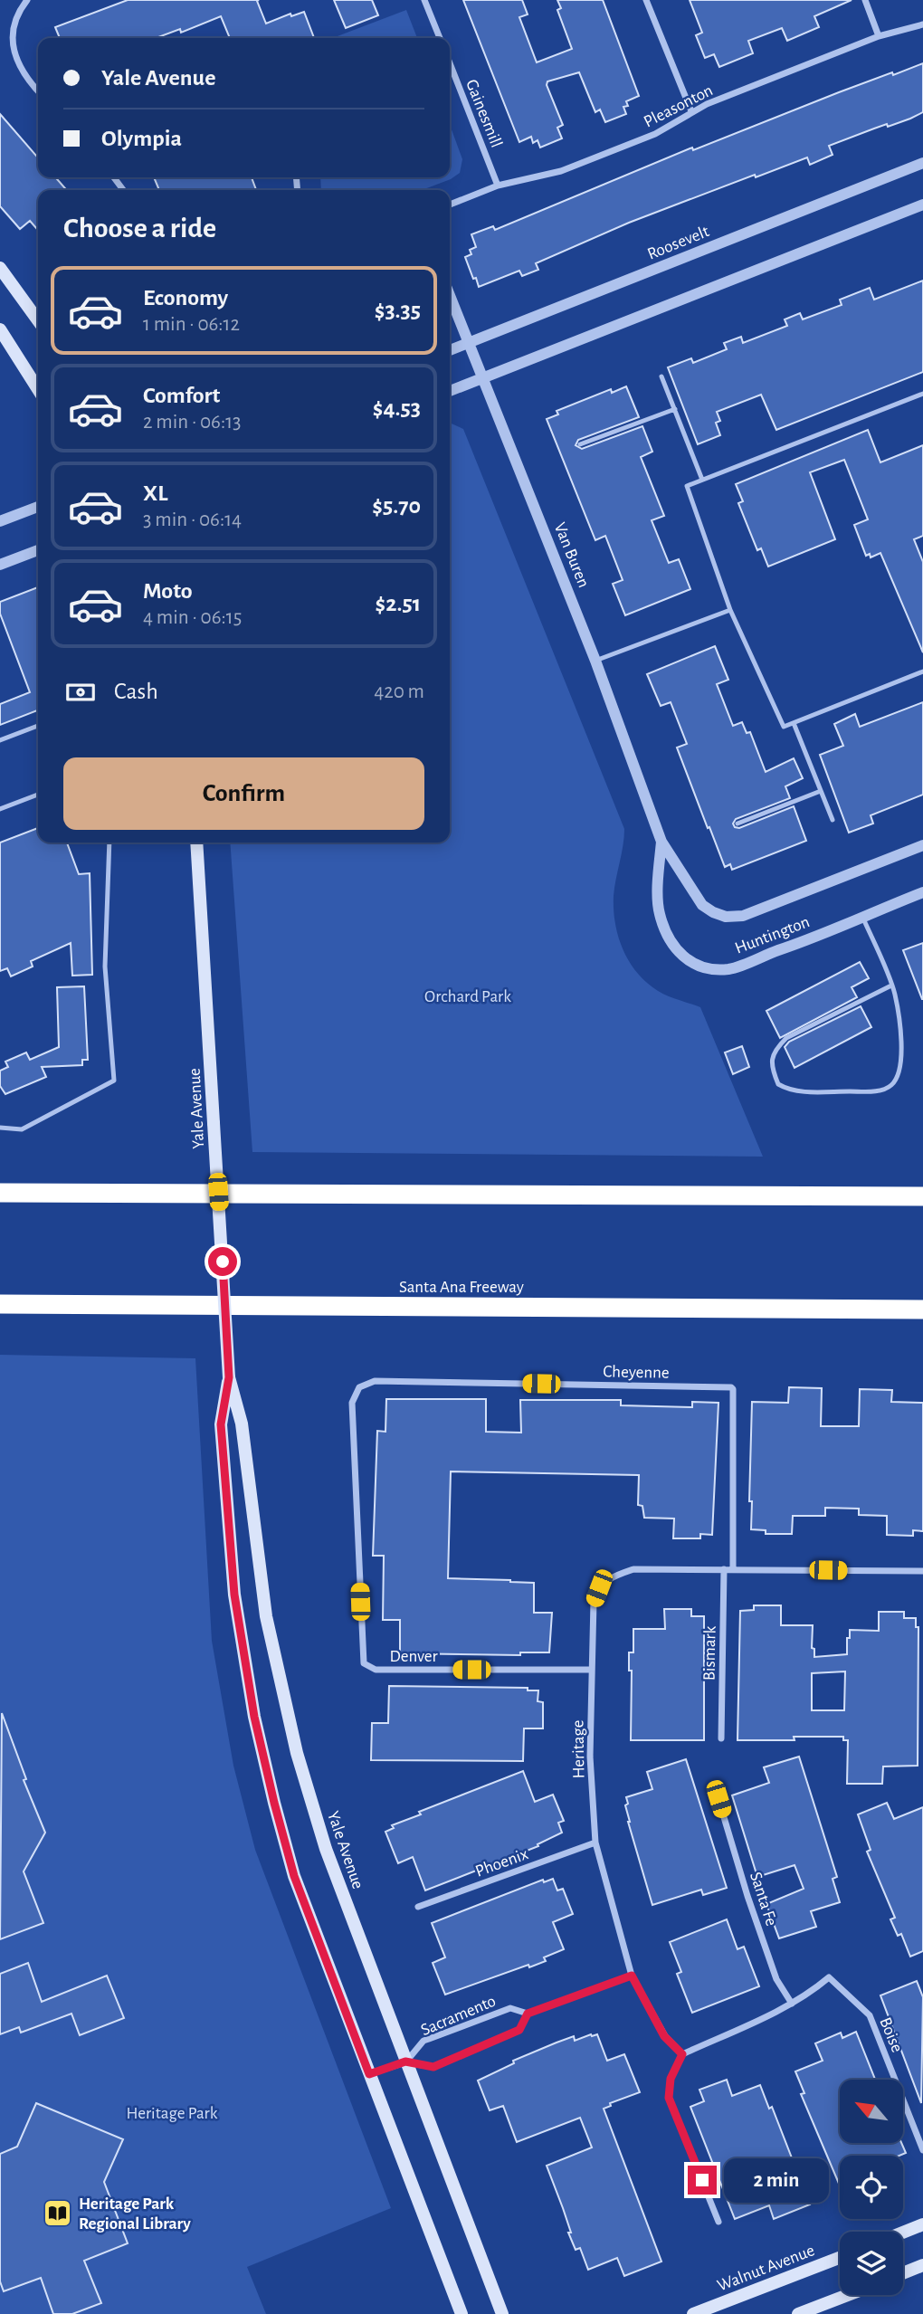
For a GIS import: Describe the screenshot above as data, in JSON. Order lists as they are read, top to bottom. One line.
{"streets":{"highway":["Santa Ana Freeway"],"main road":["Yale Avenue","Walnut Avenue"],"street":["Pleasonton","Gainesmill","Roosevelt","Van Buren","Huntington","Cheyenne","Bismark","Denver","Heritage","Phoenix","Santa Fe","Sacramento","Boise"]},"crossings":[["Pleasonton","Gainesmill"],["Roosevelt","Van Buren"],["Van Buren","Huntington"],["Yale Avenue","Sacramento"],["Cheyenne","Denver"],["Cheyenne","Heritage"],["Bismark","Heritage"],["Denver","Heritage"],["Heritage","Phoenix"],["Heritage","Sacramento"],["Santa Fe","Boise"]],"parks":["Orchard Park","Heritage Park"],"places":{"library":["Heritage Park Regional Library"]},"north":"top left","page":{"banner":["Yale Avenue","Olympia"],"heading":"Choose a ride","list":[{"name":"Economy","note":"1 min · 06:12","value":"$3.35"},{"name":"Comfort","note":"2 min · 06:13","value":"$4.53"},{"name":"XL","note":"3 min · 06:14","value":"$5.70"},{"name":"Moto","note":"4 min · 06:15","value":"$2.51"}],"pay":["Cash","420 m"],"buttons":"Confirm","bubble":"2 min"}}
